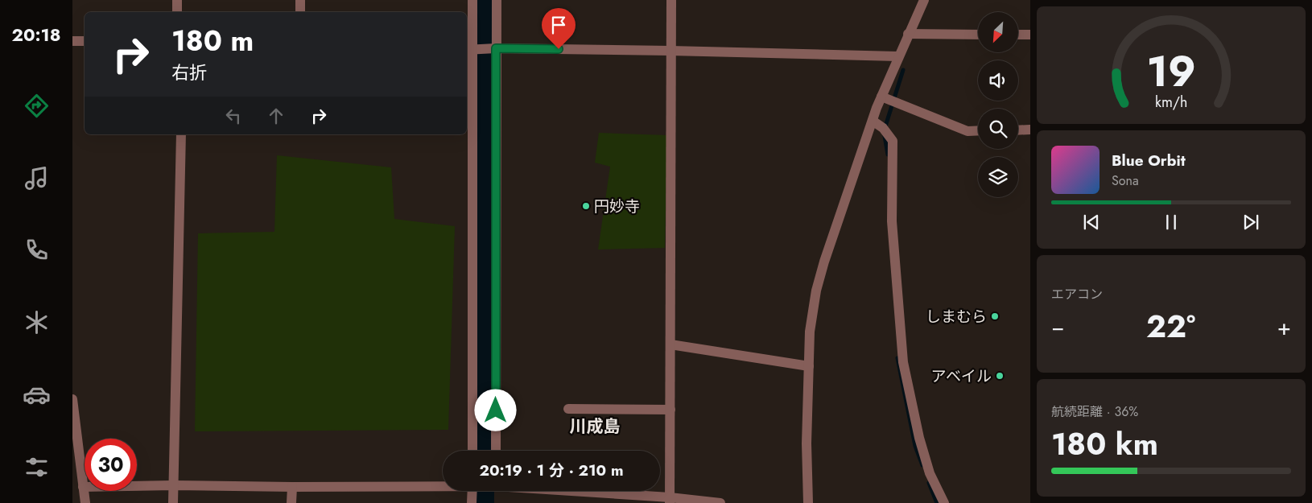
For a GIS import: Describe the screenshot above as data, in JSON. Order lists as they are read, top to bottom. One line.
{"districts":["川成島"],"places":["円妙寺","しまむら","アベイル"],"north":"bottom left","page":{"tabs":"20:18","turn":["180 m","右折"],"song":["Blue Orbit","Sona"],"tile":["エアコン",["航続距離 · 36%","180 km"]],"heat":["−","22°","+"],"limit":"30","trip":"20:19 · 1 分 · 210 m","gauge":["19","km/h"]}}
